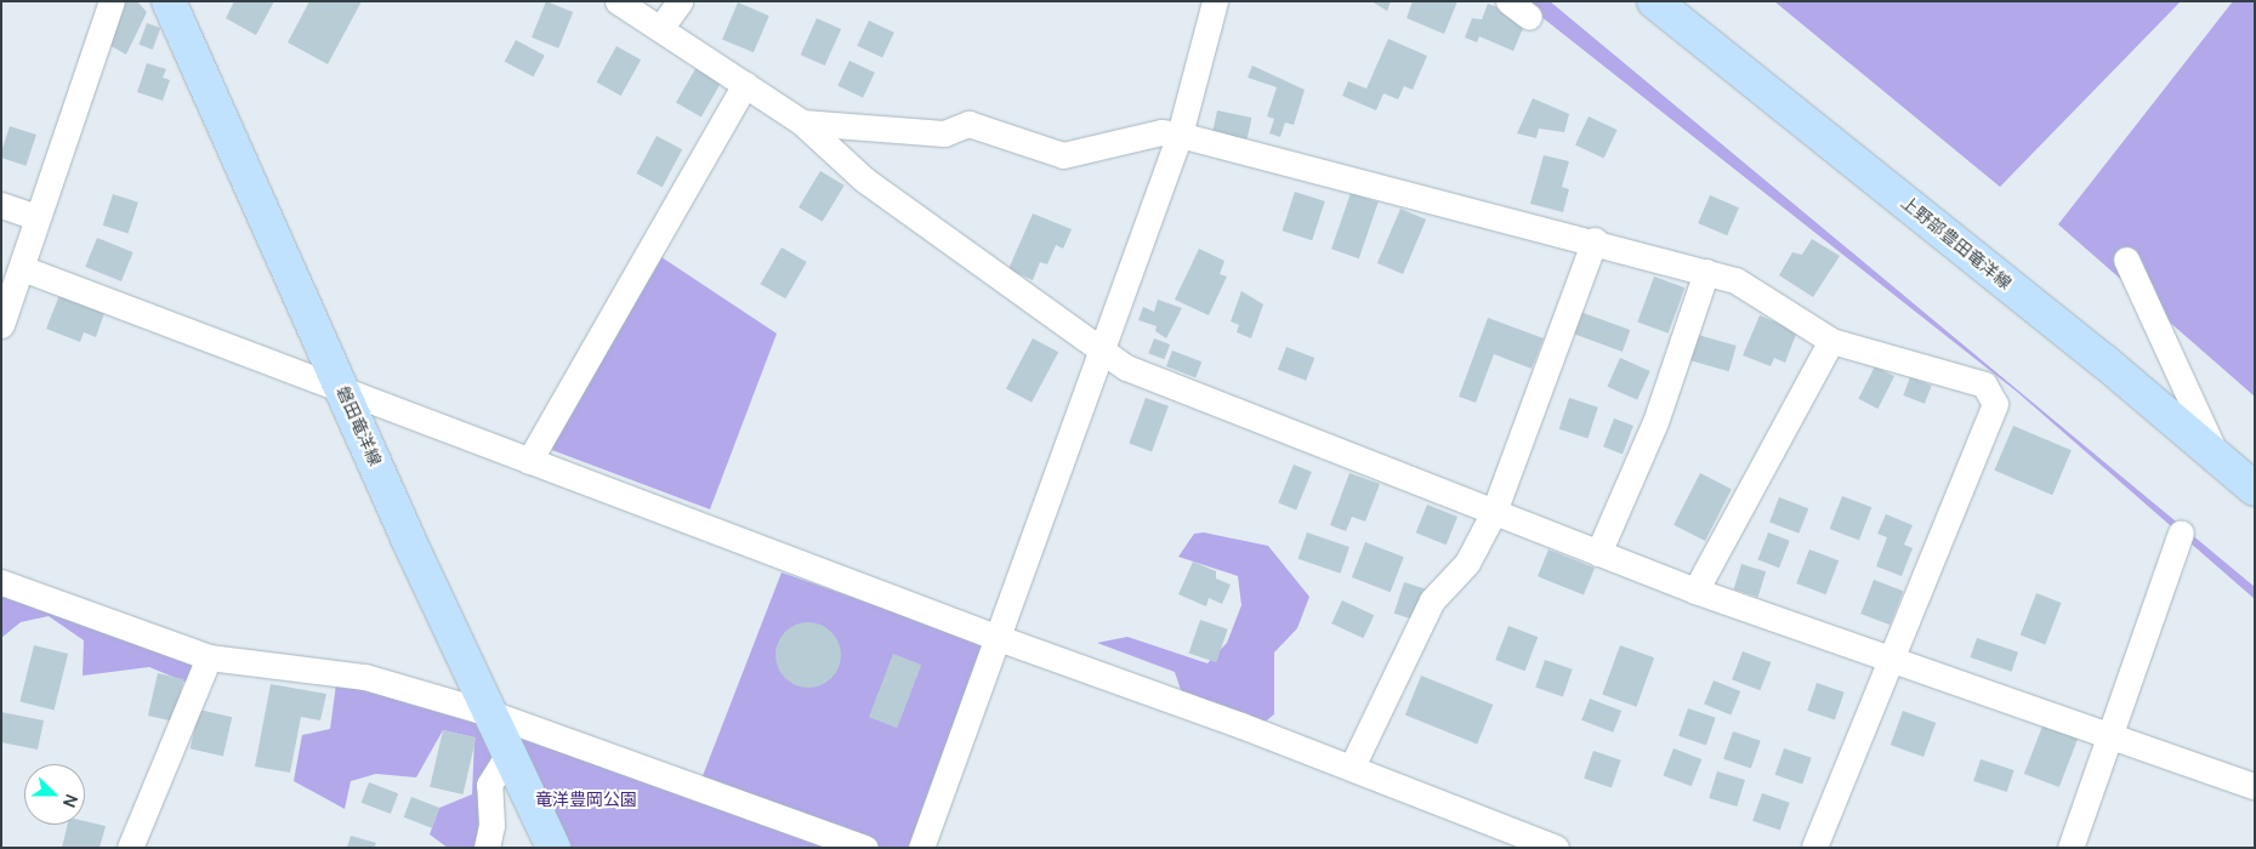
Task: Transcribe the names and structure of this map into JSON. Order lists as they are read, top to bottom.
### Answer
{
  "streets": {
    "main road": ["上野部豊田竜洋線", "磐田竜洋線"]
  },
  "parks": ["竜洋豊岡公園"],
  "north": "right"
}
